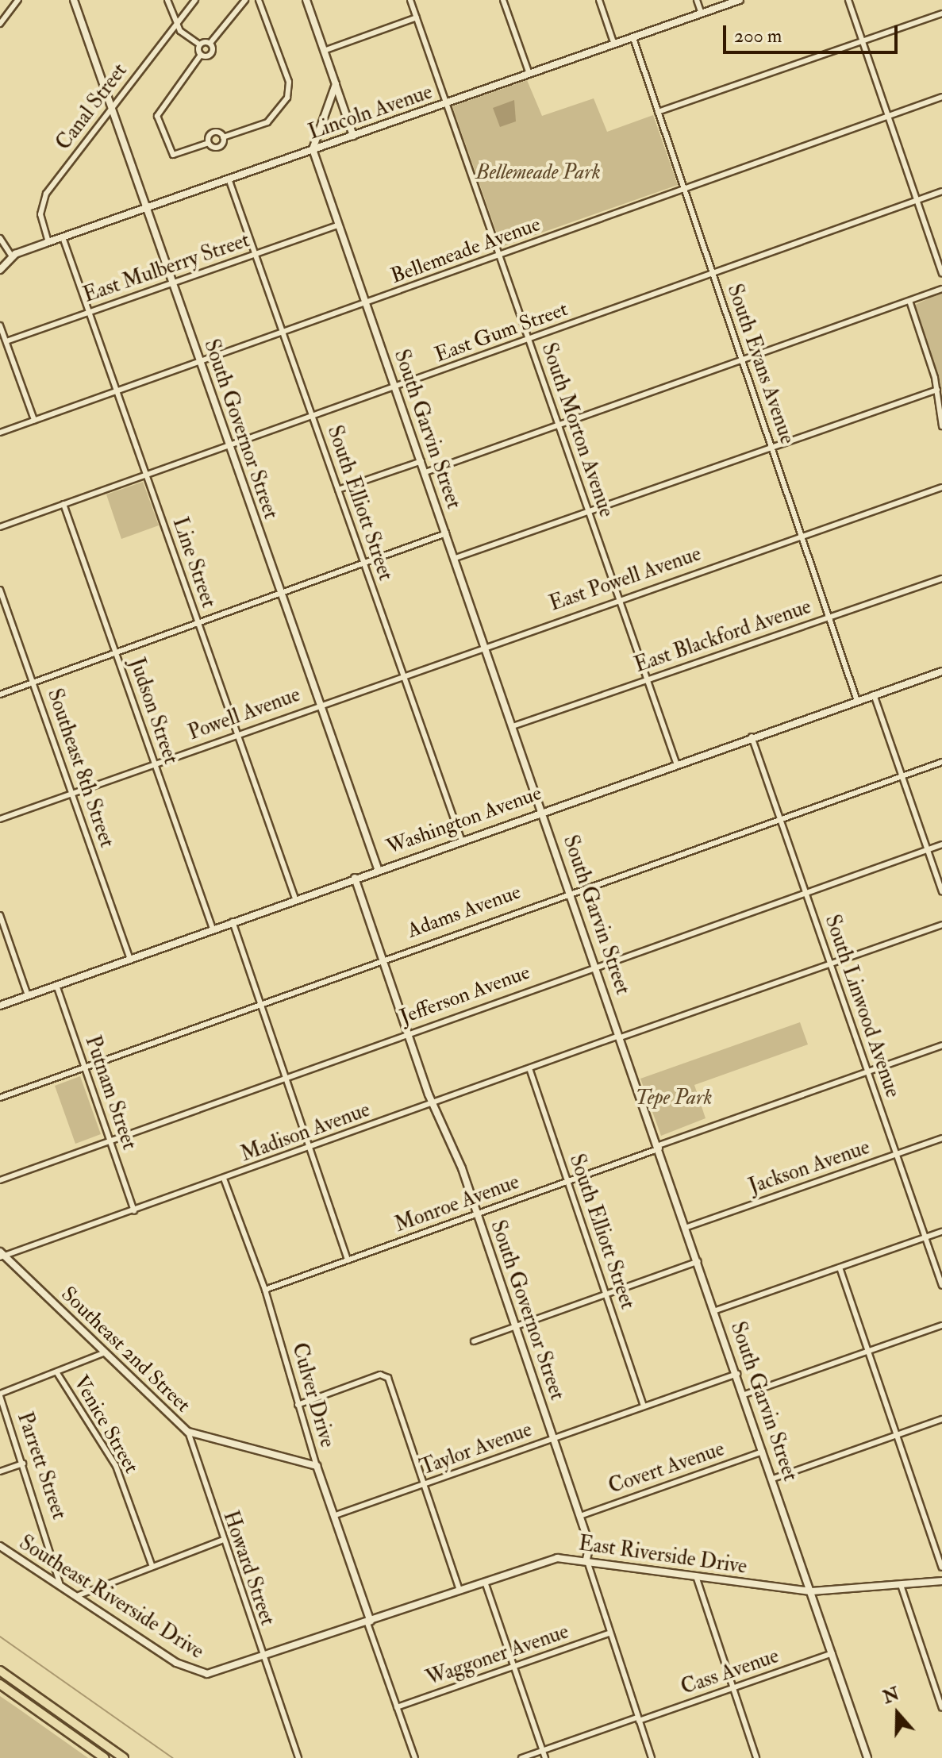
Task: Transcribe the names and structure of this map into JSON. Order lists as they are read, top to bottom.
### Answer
{
  "streets": {
    "street": [
      "Canal Street",
      "Lincoln Avenue",
      "Bellemeade Avenue",
      "East Mulberry Street",
      "East Gum Street",
      "South Evans Avenue",
      "South Governor Street",
      "South Garvin Street",
      "South Morton Avenue",
      "South Elliott Street",
      "Line Street",
      "East Powell Avenue",
      "East Blackford Avenue",
      "Judson Street",
      "Powell Avenue",
      "Southeast 8th Street",
      "Washington Avenue",
      "Adams Avenue",
      "Jefferson Avenue",
      "South Linwood Avenue",
      "Putnam Street",
      "Madison Avenue",
      "Jackson Avenue",
      "Monroe Avenue",
      "Southeast 2nd Street",
      "Culver Drive",
      "Venice Street",
      "Taylor Avenue",
      "Parrett Street",
      "Covert Avenue",
      "East Riverside Drive",
      "Howard Street",
      "Southeast Riverside Drive",
      "Waggoner Avenue",
      "Cass Avenue"
    ]
  },
  "crossings": [
    ["Canal Street", "Lincoln Avenue"],
    ["Canal Street", "South Governor Street"],
    ["Lincoln Avenue", "South Evans Avenue"],
    ["Lincoln Avenue", "South Governor Street"],
    ["Lincoln Avenue", "South Garvin Street"],
    ["Lincoln Avenue", "South Morton Avenue"],
    ["Lincoln Avenue", "South Elliott Street"],
    ["Lincoln Avenue", "Line Street"],
    ["Bellemeade Avenue", "South Evans Avenue"],
    ["Bellemeade Avenue", "South Governor Street"],
    ["Bellemeade Avenue", "South Garvin Street"],
    ["Bellemeade Avenue", "South Morton Avenue"],
    ["Bellemeade Avenue", "South Elliott Street"],
    ["Bellemeade Avenue", "Line Street"],
    ["East Mulberry Street", "South Governor Street"],
    ["East Mulberry Street", "South Garvin Street"],
    ["East Mulberry Street", "South Elliott Street"],
    ["East Mulberry Street", "Line Street"],
    ["East Gum Street", "South Evans Avenue"],
    ["East Gum Street", "South Governor Street"],
    ["East Gum Street", "South Garvin Street"],
    ["East Gum Street", "South Morton Avenue"],
    ["East Gum Street", "South Elliott Street"],
    ["East Gum Street", "Line Street"],
    ["East Gum Street", "Judson Street"],
    ["South Evans Avenue", "East Powell Avenue"],
    ["South Evans Avenue", "East Blackford Avenue"],
    ["South Evans Avenue", "Washington Avenue"],
    ["South Governor Street", "East Powell Avenue"],
    ["South Governor Street", "Powell Avenue"],
    ["South Governor Street", "Washington Avenue"],
    ["South Governor Street", "Adams Avenue"],
    ["South Governor Street", "Jefferson Avenue"],
    ["South Governor Street", "Madison Avenue"],
    ["South Governor Street", "Monroe Avenue"],
    ["South Governor Street", "Taylor Avenue"],
    ["South Governor Street", "Covert Avenue"],
    ["South Governor Street", "East Riverside Drive"],
    ["South Governor Street", "Waggoner Avenue"],
    ["South Governor Street", "Cass Avenue"],
    ["South Garvin Street", "East Powell Avenue"],
    ["South Garvin Street", "East Blackford Avenue"],
    ["South Garvin Street", "Washington Avenue"],
    ["South Garvin Street", "Adams Avenue"],
    ["South Garvin Street", "Jefferson Avenue"],
    ["South Garvin Street", "Madison Avenue"],
    ["South Garvin Street", "Jackson Avenue"],
    ["South Garvin Street", "Monroe Avenue"],
    ["South Garvin Street", "Taylor Avenue"],
    ["South Garvin Street", "Covert Avenue"],
    ["South Garvin Street", "East Riverside Drive"],
    ["South Garvin Street", "Cass Avenue"],
    ["South Morton Avenue", "East Powell Avenue"],
    ["South Morton Avenue", "East Blackford Avenue"],
    ["South Morton Avenue", "Washington Avenue"],
    ["South Elliott Street", "East Powell Avenue"],
    ["South Elliott Street", "Washington Avenue"],
    ["South Elliott Street", "Madison Avenue"],
    ["South Elliott Street", "Monroe Avenue"],
    ["South Elliott Street", "Taylor Avenue"],
    ["Line Street", "Powell Avenue"],
    ["Line Street", "Washington Avenue"],
    ["East Powell Avenue", "Powell Avenue"],
    ["Judson Street", "Powell Avenue"],
    ["Judson Street", "Washington Avenue"],
    ["Powell Avenue", "Southeast 8th Street"],
    ["Southeast 8th Street", "Washington Avenue"],
    ["Washington Avenue", "South Linwood Avenue"],
    ["Washington Avenue", "Putnam Street"],
    ["Adams Avenue", "South Linwood Avenue"],
    ["Adams Avenue", "Putnam Street"],
    ["Jefferson Avenue", "South Linwood Avenue"],
    ["Jefferson Avenue", "Putnam Street"],
    ["South Linwood Avenue", "Madison Avenue"],
    ["South Linwood Avenue", "Jackson Avenue"],
    ["South Linwood Avenue", "Monroe Avenue"],
    ["Putnam Street", "Madison Avenue"],
    ["Madison Avenue", "Southeast 2nd Street"],
    ["Madison Avenue", "Culver Drive"],
    ["Monroe Avenue", "Culver Drive"],
    ["Southeast 2nd Street", "Culver Drive"],
    ["Southeast 2nd Street", "Howard Street"],
    ["Culver Drive", "Taylor Avenue"],
    ["Culver Drive", "East Riverside Drive"],
    ["Culver Drive", "Waggoner Avenue"],
    ["Parrett Street", "Southeast Riverside Drive"],
    ["East Riverside Drive", "Howard Street"],
    ["East Riverside Drive", "Southeast Riverside Drive"]
  ],
  "parks": ["Bellemeade Park", "Tepe Park"],
  "scale_bar": "200 m",
  "north": "top"
}
